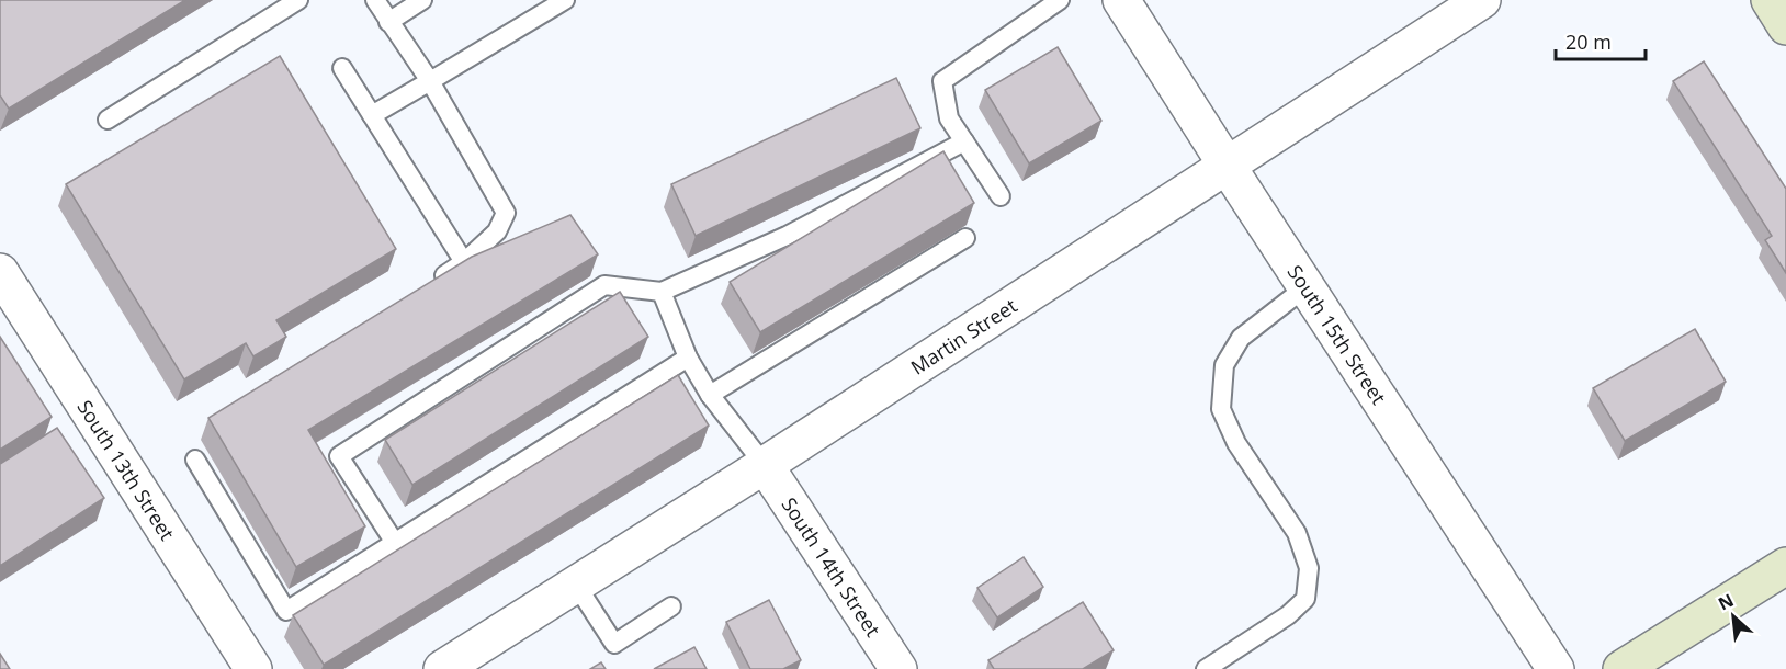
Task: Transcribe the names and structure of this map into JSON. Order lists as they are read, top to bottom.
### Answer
{
  "streets": {
    "street": [
      "South 15th Street",
      "Martin Street",
      "South 13th Street",
      "South 14th Street"
    ]
  },
  "crossings": [
    ["South 15th Street", "Martin Street"],
    ["Martin Street", "South 14th Street"]
  ],
  "scale_bar": "20 m",
  "north": "top left"
}
